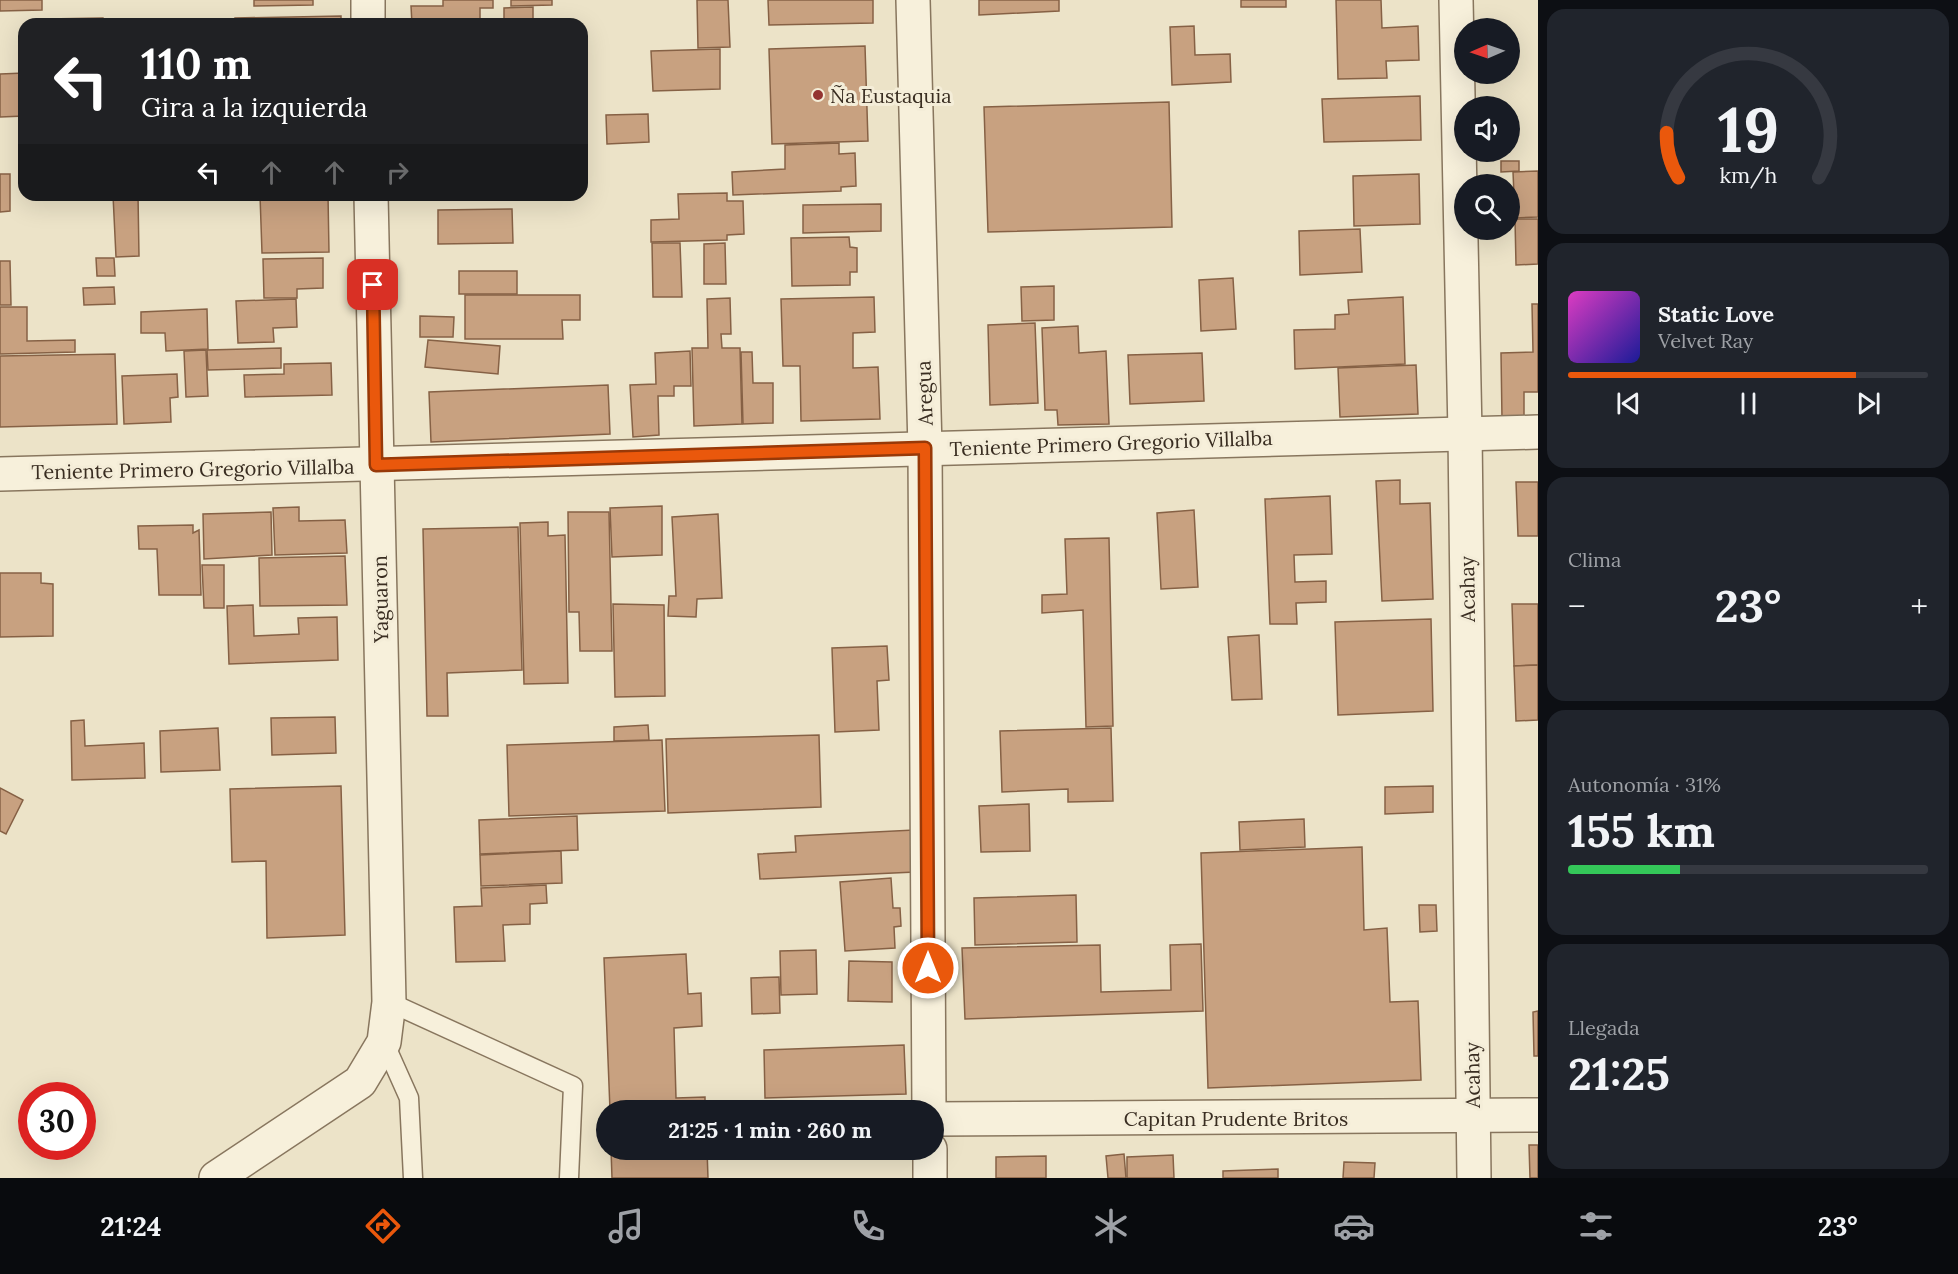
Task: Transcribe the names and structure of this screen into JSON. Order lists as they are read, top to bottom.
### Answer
{
  "streets": {
    "street": [
      "Aregua",
      "Teniente Primero Gregorio Villalba",
      "Acahay",
      "Yaguaron",
      "Capitan Prudente Britos"
    ]
  },
  "crossings": [
    ["Aregua", "Teniente Primero Gregorio Villalba"],
    ["Teniente Primero Gregorio Villalba", "Acahay"],
    ["Teniente Primero Gregorio Villalba", "Yaguaron"],
    ["Acahay", "Capitan Prudente Britos"]
  ],
  "places": ["Ña Eustaquia"],
  "north": "left",
  "page": {
    "turn": ["110 m", "Gira a la izquierda"],
    "song": ["Static Love", "Velvet Ray"],
    "tile": [
      "Clima",
      ["Autonomía · 31%", "155 km"],
      ["Llegada", "21:25"]
    ],
    "heat": ["−", "23°", "+"],
    "limit": "30",
    "trip": "21:25 · 1 min · 260 m",
    "tabs": ["21:24", "23°"],
    "gauge": ["19", "km/h"]
  }
}
